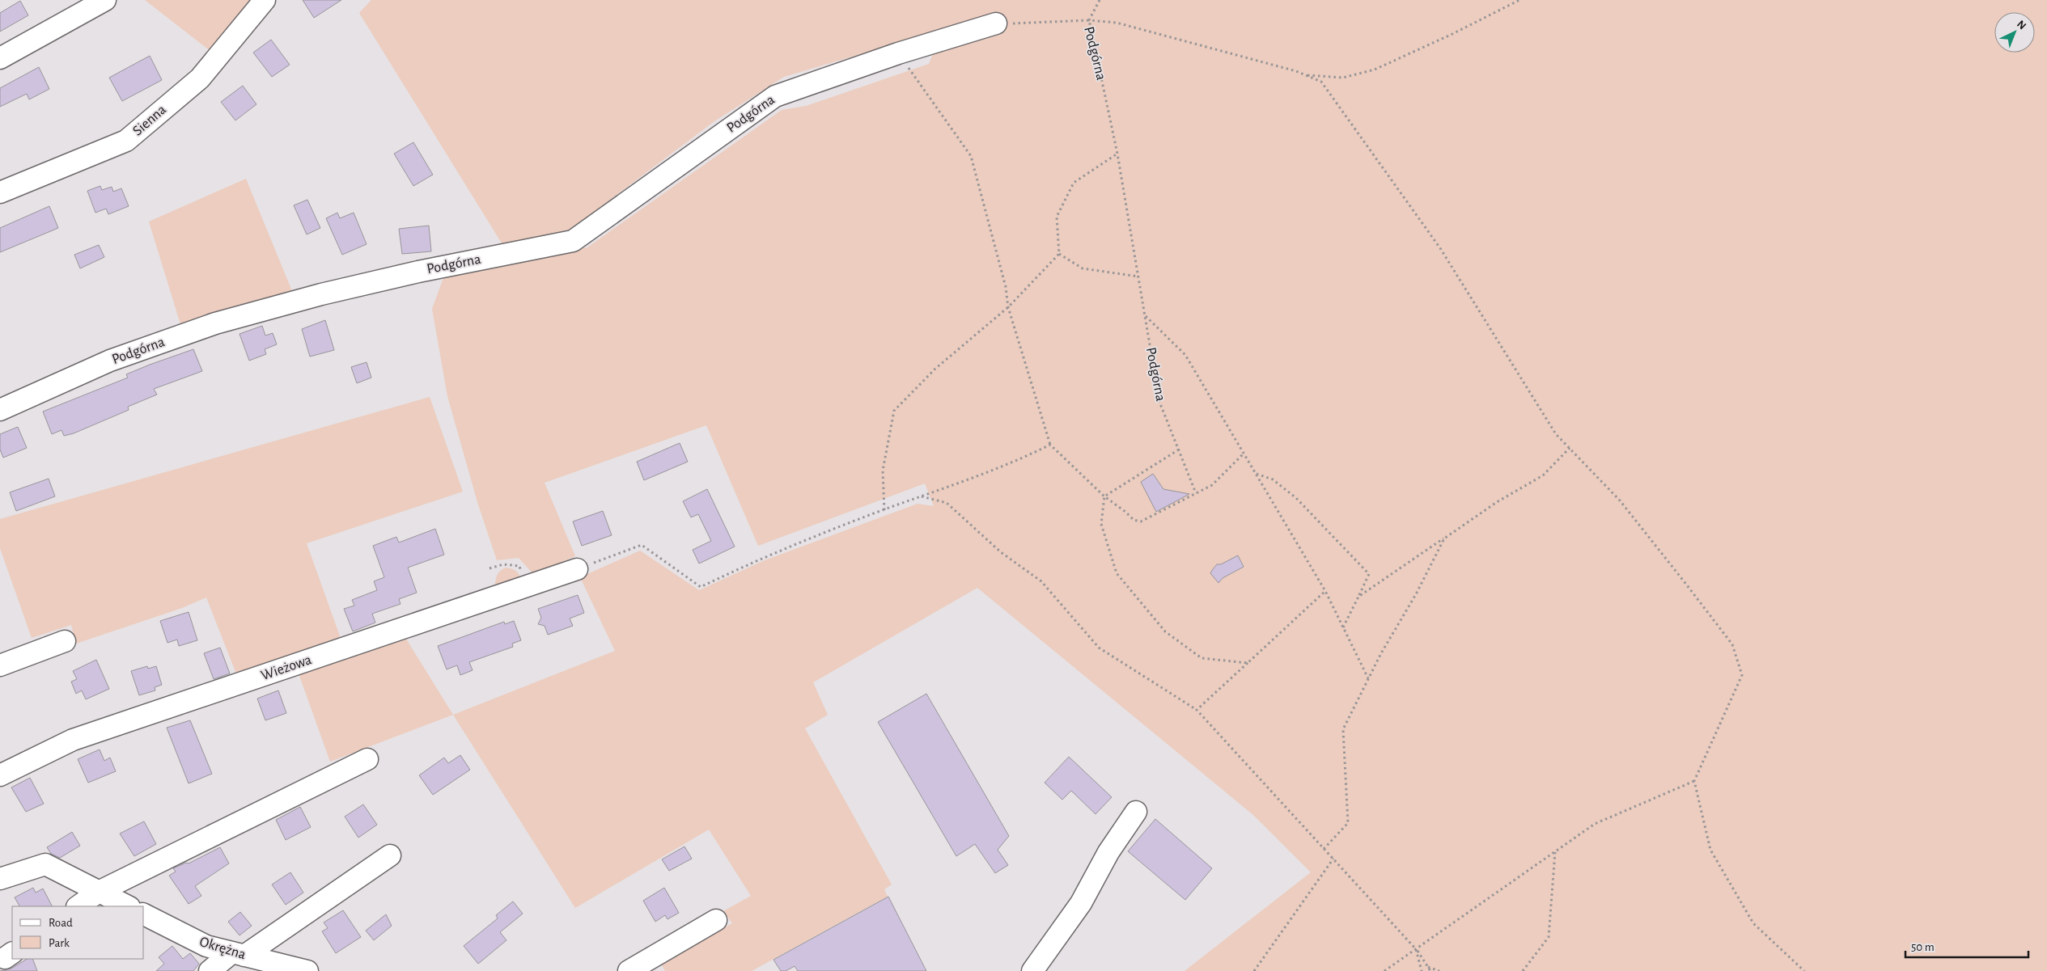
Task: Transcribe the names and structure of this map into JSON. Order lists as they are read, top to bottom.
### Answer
{
  "streets": {
    "street": [
      "Podgórna",
      "Sienna",
      "Wieżowa",
      "Okrężna"
    ]
  },
  "legend": ["Road", "Park"],
  "scale_bar": "50 m",
  "north": "top right"
}
